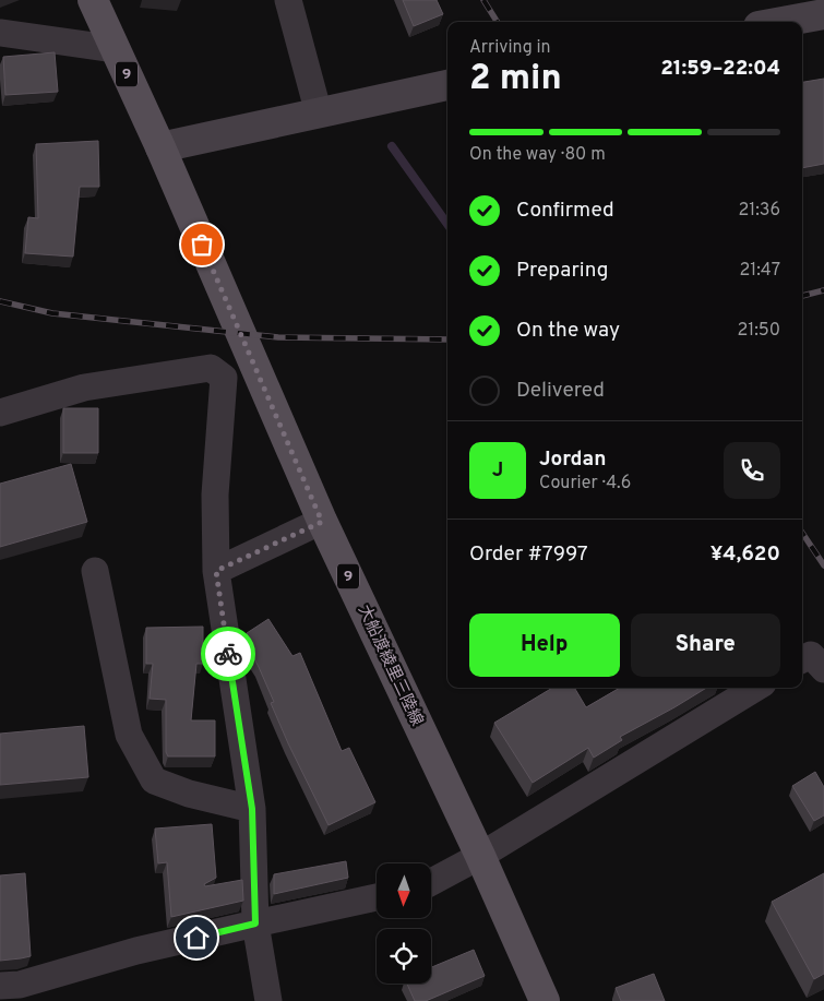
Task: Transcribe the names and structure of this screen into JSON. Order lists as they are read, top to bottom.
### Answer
{
  "streets": {
    "main road": ["9", "大船渡綾里三陸線"]
  },
  "north": "bottom",
  "page": {
    "heading": ["2 min", "Arriving in", "21:59–22:04"],
    "panel": [
      "Jordan",
      "Courier · 4.6",
      "Order #7997",
      "¥4,620"
    ],
    "bar": "On the way · 80 m",
    "list": [
      ["Confirmed", "21:36"],
      ["Preparing", "21:47"],
      ["On the way", "21:50"],
      "Delivered"
    ],
    "round": "J",
    "buttons": ["Help", "Share"]
  }
}
